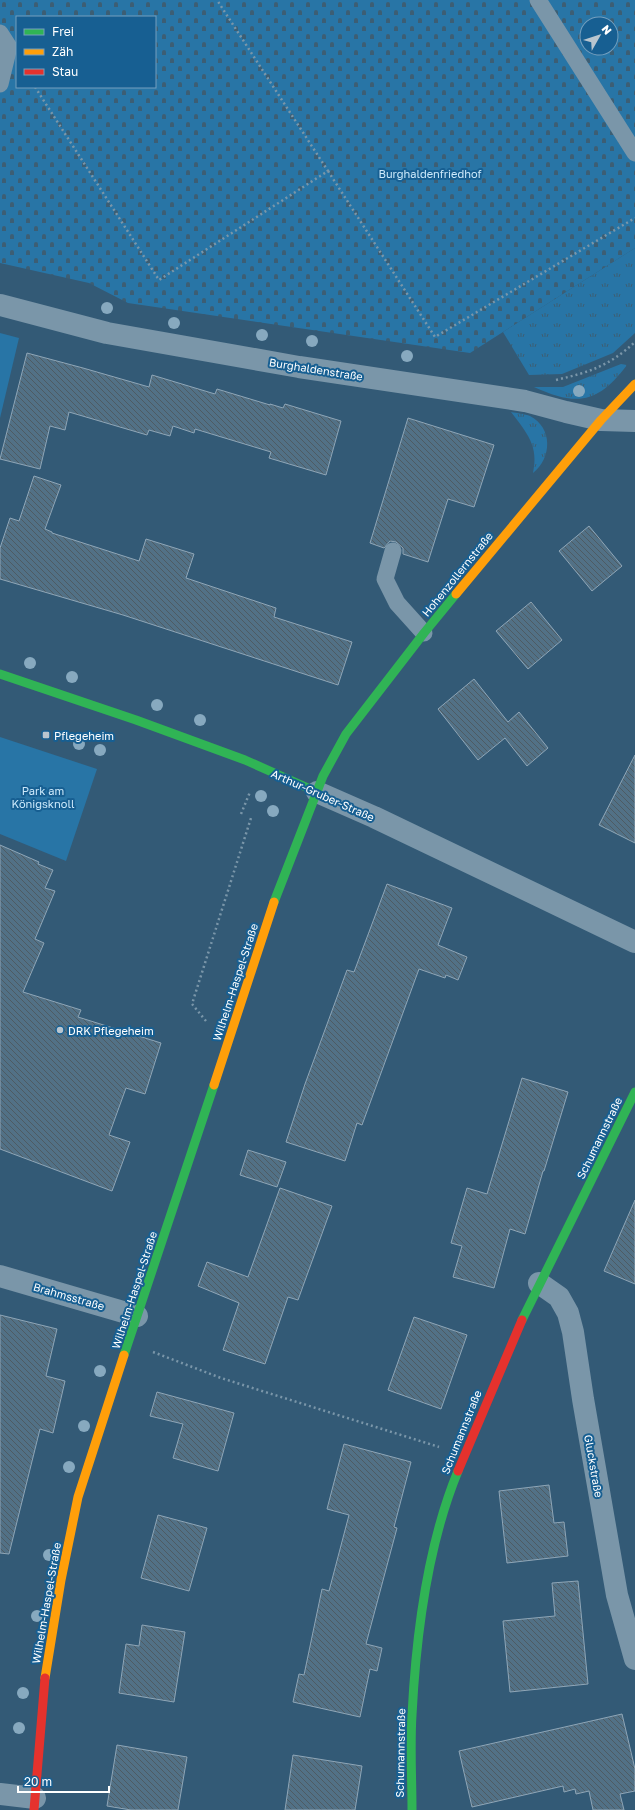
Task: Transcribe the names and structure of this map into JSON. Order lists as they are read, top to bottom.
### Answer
{
  "streets": {
    "street": [
      "Burghaldenstraße",
      "Hohenzollernstraße",
      "Arthur-Gruber-Straße",
      "Wilhelm-Haspel-Straße",
      "Schumannstraße",
      "Brahmsstraße",
      "Gluckstraße"
    ]
  },
  "crossings": [
    ["Burghaldenstraße", "Hohenzollernstraße"],
    ["Hohenzollernstraße", "Arthur-Gruber-Straße"],
    ["Hohenzollernstraße", "Wilhelm-Haspel-Straße"],
    ["Arthur-Gruber-Straße", "Wilhelm-Haspel-Straße"],
    ["Wilhelm-Haspel-Straße", "Brahmsstraße"],
    ["Schumannstraße", "Gluckstraße"]
  ],
  "parks": ["Burghaldenfriedhof", "Park am Königsknoll"],
  "places": {
    "transit": ["Pflegeheim"],
    "other": ["DRK Pflegeheim"]
  },
  "legend": ["Frei", "Zäh", "Stau"],
  "scale_bar": "20 m",
  "north": "top right"
}
